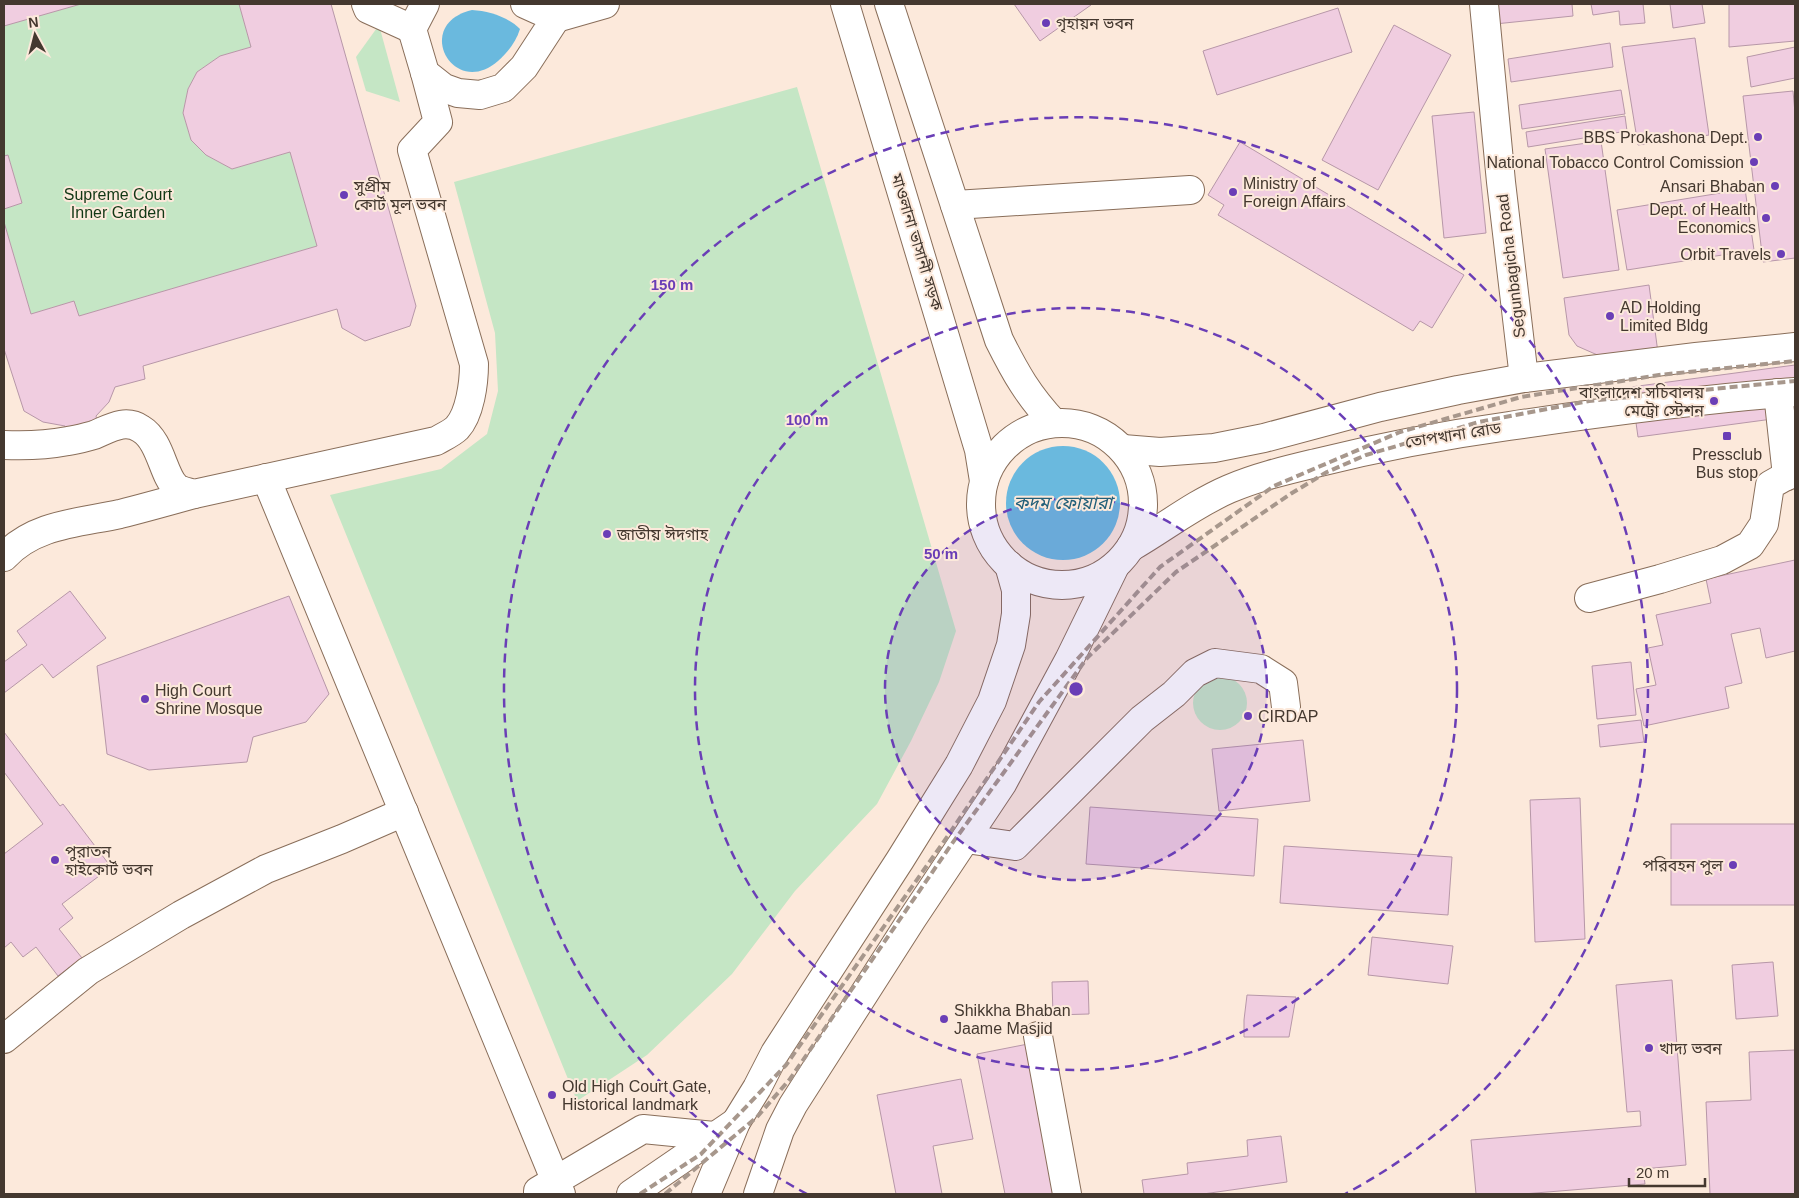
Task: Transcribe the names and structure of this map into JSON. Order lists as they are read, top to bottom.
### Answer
{
  "streets": {
    "main road": ["মাওলানা ভাসানী সড়ক", "Segunbagicha Road", "তোপখানা রোড"]
  },
  "crossings": [
    ["মাওলানা ভাসানী সড়ক", "তোপখানা রোড"]
  ],
  "water": ["কদম ফোয়ারা"],
  "parks": ["Supreme Court Inner Garden"],
  "places": {
    "other": [
      "গৃহায়ন ভবন",
      "BBS Prokashona Dept.",
      "National Tobacco Control Comission",
      "Ansari Bhaban",
      "Ministry of Foreign Affairs",
      "সুপ্রীম কোর্ট মূল ভবন",
      "Dept. of Health Economics",
      "Orbit Travels",
      "AD Holding Limited Bldg",
      "বাংলাদেশ সচিবালয় মেট্রো স্টেশন",
      "জাতীয় ঈদগাহ",
      "High Court Shrine Mosque",
      "CIRDAP",
      "পুরাতন হাইকোর্ট ভবন",
      "পরিবহন পুল",
      "Shikkha Bhaban Jaame Masjid",
      "খাদ্য ভবন",
      "Old High Court Gate, Historical landmark"
    ],
    "transit": ["Pressclub Bus stop"]
  },
  "scale_bar": "20 m",
  "north": "top",
  "rings": ["150 m", "100 m", "50 m"]
}
